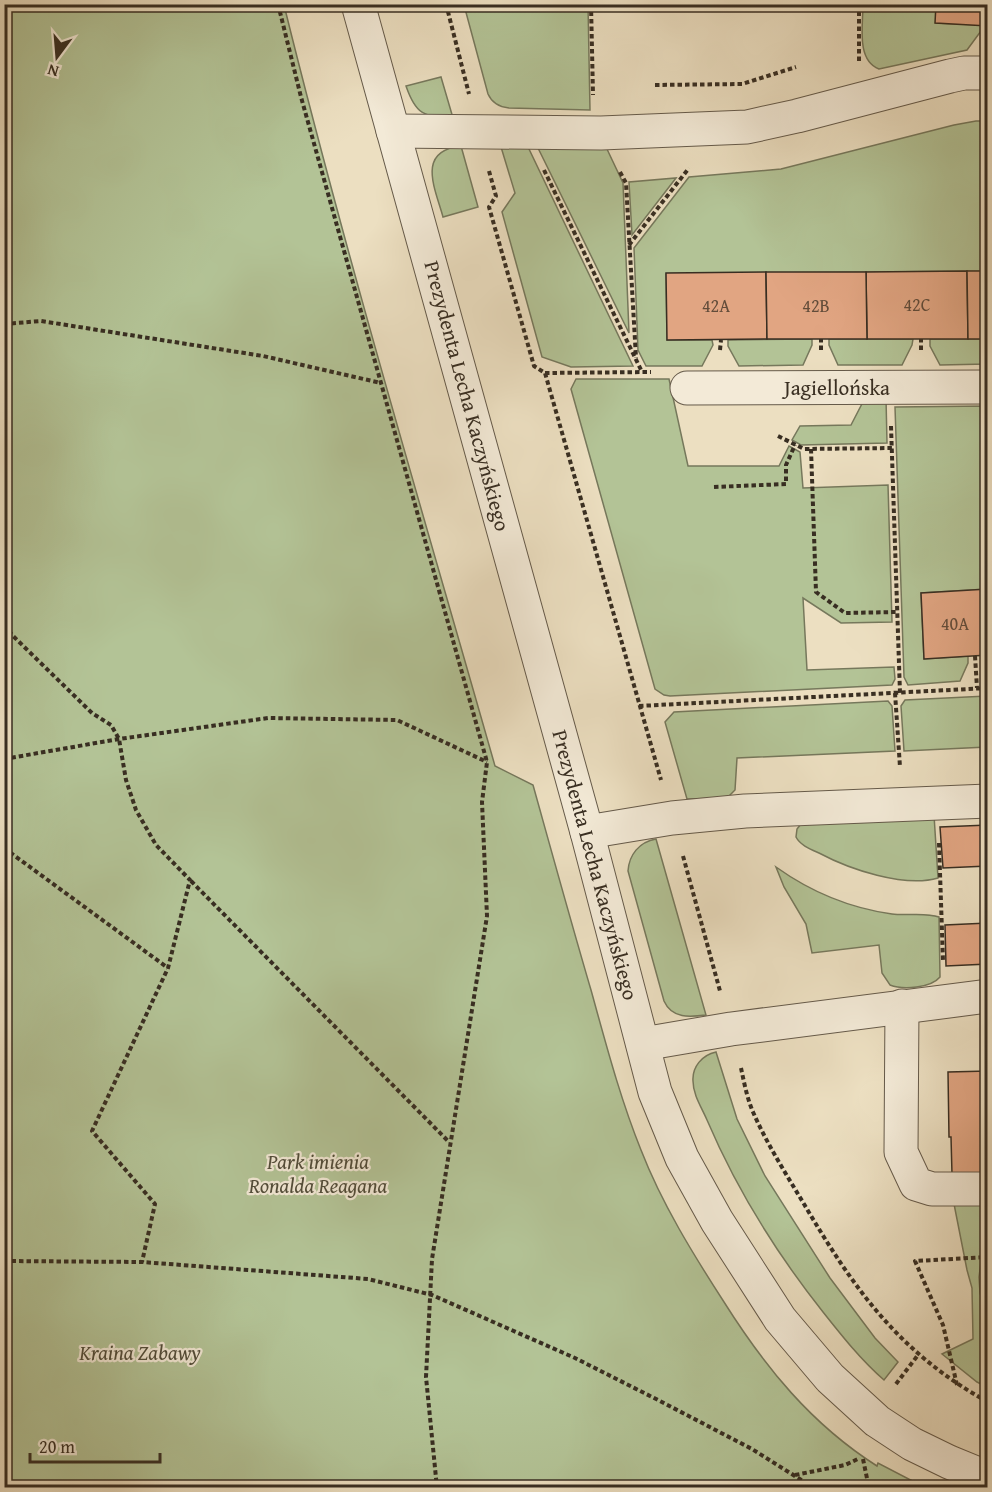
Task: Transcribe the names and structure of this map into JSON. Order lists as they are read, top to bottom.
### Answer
{
  "streets": {
    "street": ["Jagiellońska", "Prezydenta Lecha Kaczyńskiego"]
  },
  "parks": ["Park imienia Ronalda Reagana", "Kraina Zabawy"],
  "house_numbers": [
    "42C",
    "42A",
    "42B",
    "40A"
  ],
  "scale_bar": "20 m",
  "north": "bottom"
}
